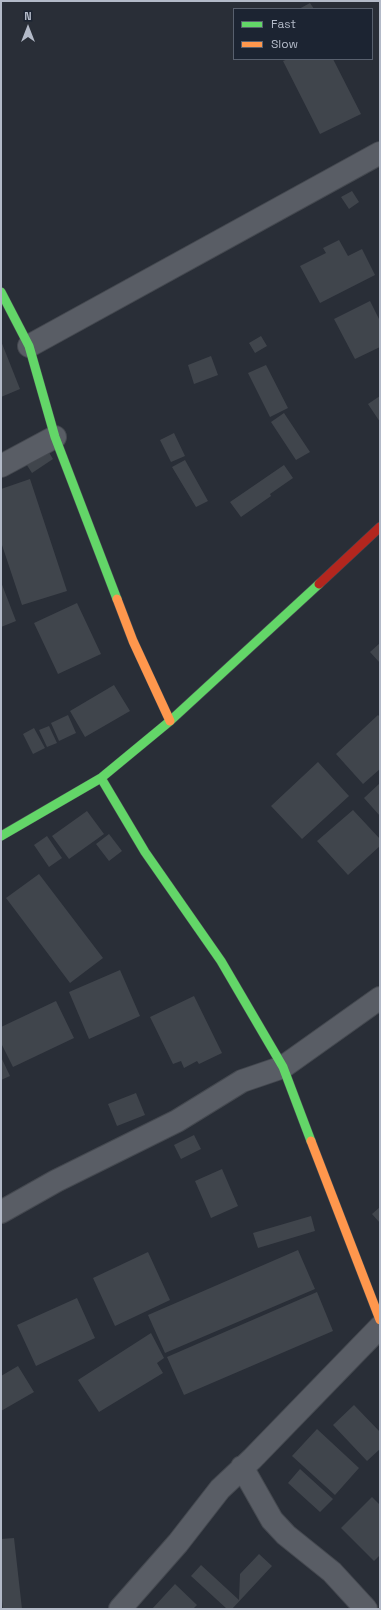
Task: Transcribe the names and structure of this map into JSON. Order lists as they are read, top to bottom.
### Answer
{
  "legend": ["Fast", "Slow"],
  "north": "top"
}
